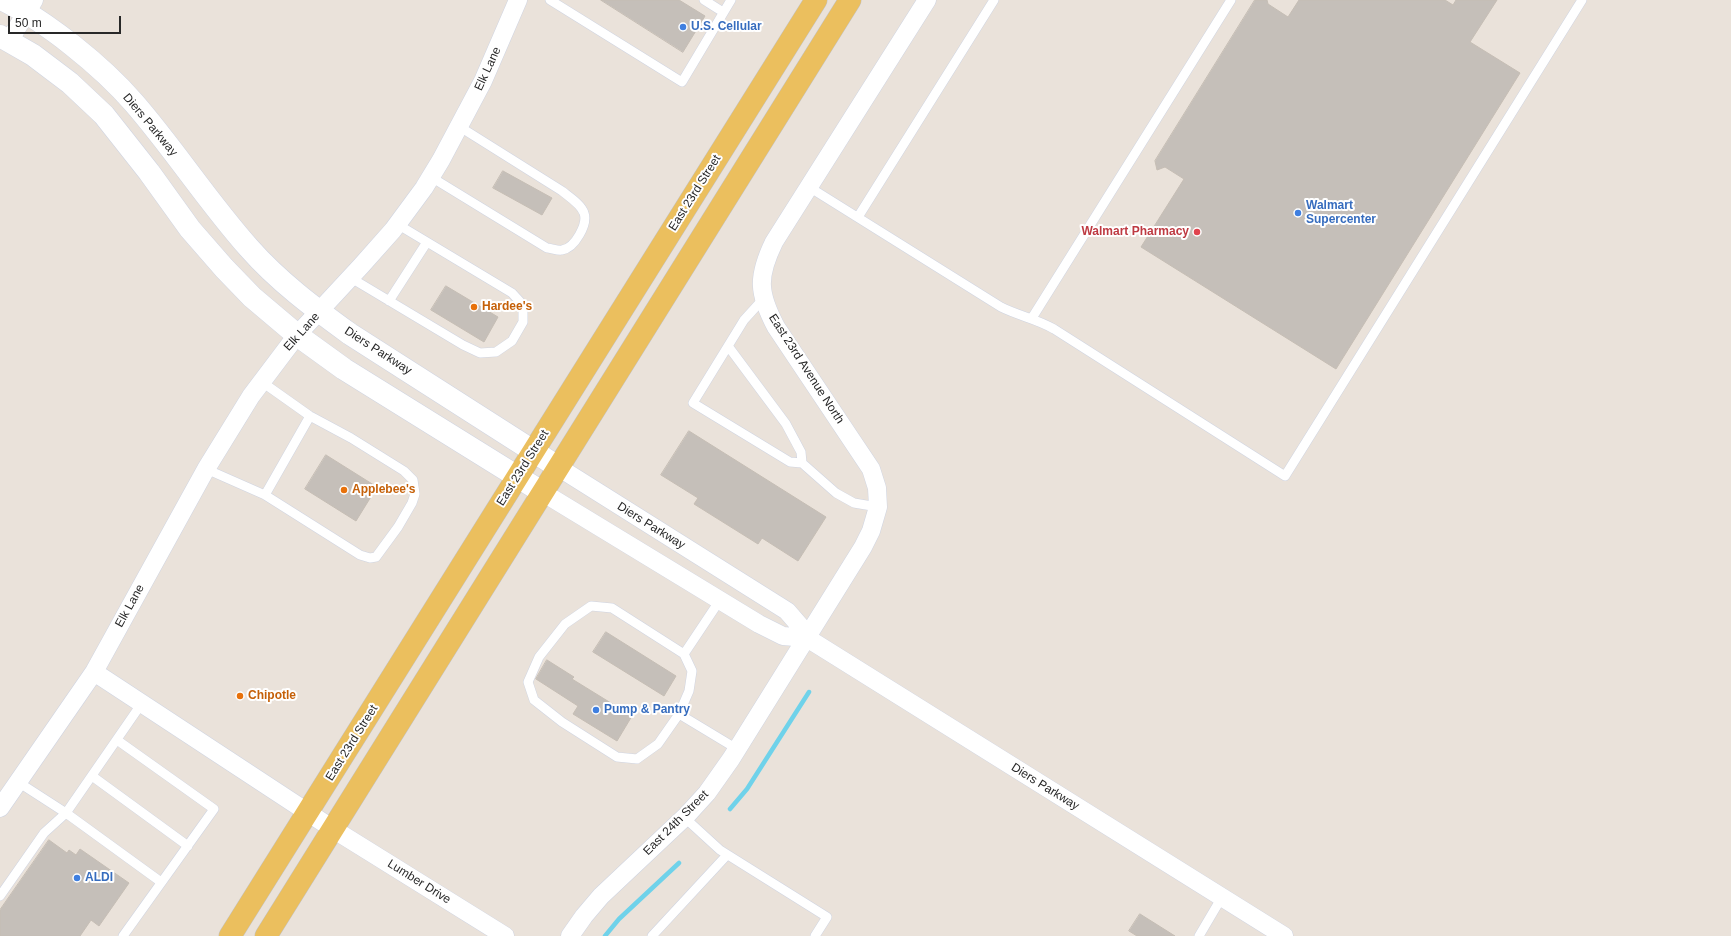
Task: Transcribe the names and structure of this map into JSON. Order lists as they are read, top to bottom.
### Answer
{
  "streets": {
    "main road": ["Diers Parkway", "East 23rd Street"],
    "street": [
      "Elk Lane",
      "East 23rd Avenue North",
      "East 24th Street",
      "Lumber Drive"
    ]
  },
  "crossings": [
    ["Elk Lane", "Diers Parkway"],
    ["Elk Lane", "Lumber Drive"],
    ["Diers Parkway", "East 23rd Street"],
    ["Diers Parkway", "East 23rd Avenue North"],
    ["Diers Parkway", "East 24th Street"],
    ["East 23rd Street", "Lumber Drive"],
    ["East 23rd Avenue North", "East 24th Street"]
  ],
  "places": [
    "U.S. Cellular",
    "Walmart Supercenter",
    "Walmart Pharmacy",
    "Hardee's",
    "Applebee's",
    "Chipotle",
    "Pump & Pantry",
    "ALDI"
  ],
  "scale_bar": "50 m"
}
